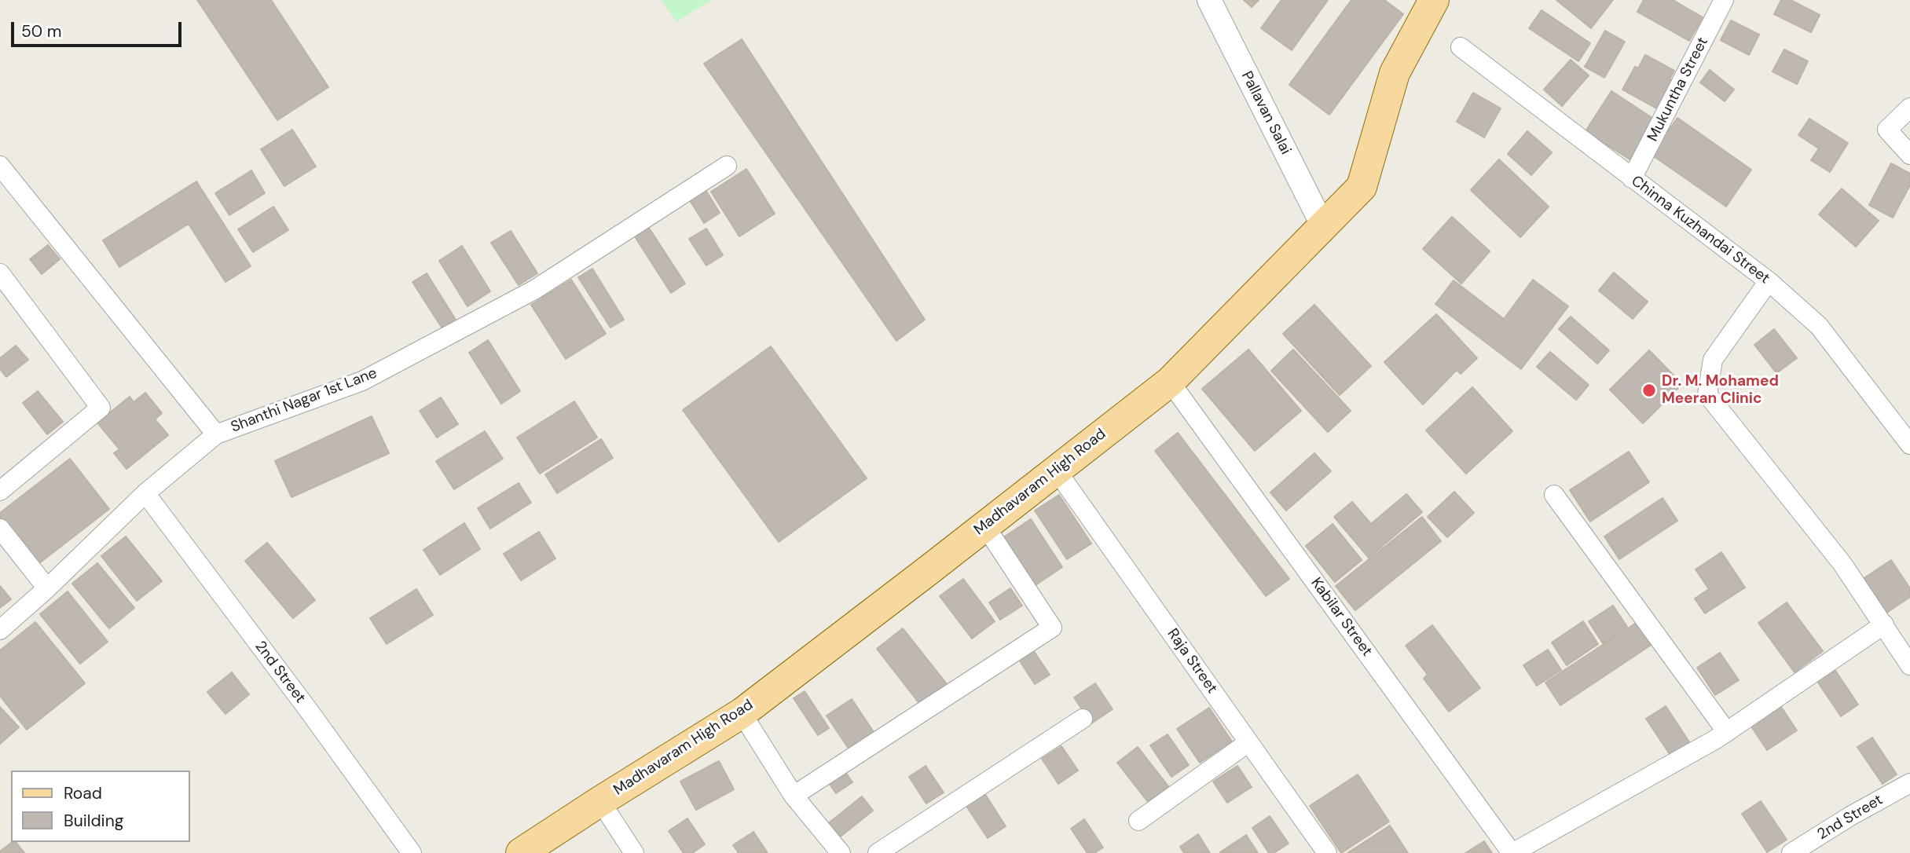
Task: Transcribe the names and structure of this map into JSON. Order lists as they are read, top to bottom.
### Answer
{
  "streets": {
    "main road": ["Madhavaram High Road"],
    "street": [
      "Mukuntha Street",
      "Pallavan Salai",
      "Chinna Kuzhandai Street",
      "Shanthi Nagar 1st Lane",
      "Kabilar Street",
      "Raja Street",
      "2nd Street"
    ]
  },
  "crossings": [
    ["Mukuntha Street", "Chinna Kuzhandai Street"],
    ["Pallavan Salai", "Madhavaram High Road"],
    ["Shanthi Nagar 1st Lane", "2nd Street"],
    ["Madhavaram High Road", "Kabilar Street"],
    ["Madhavaram High Road", "Raja Street"]
  ],
  "places": ["Dr. M. Mohamed Meeran Clinic"],
  "legend": ["Road", "Building"],
  "scale_bar": "50 m"
}
